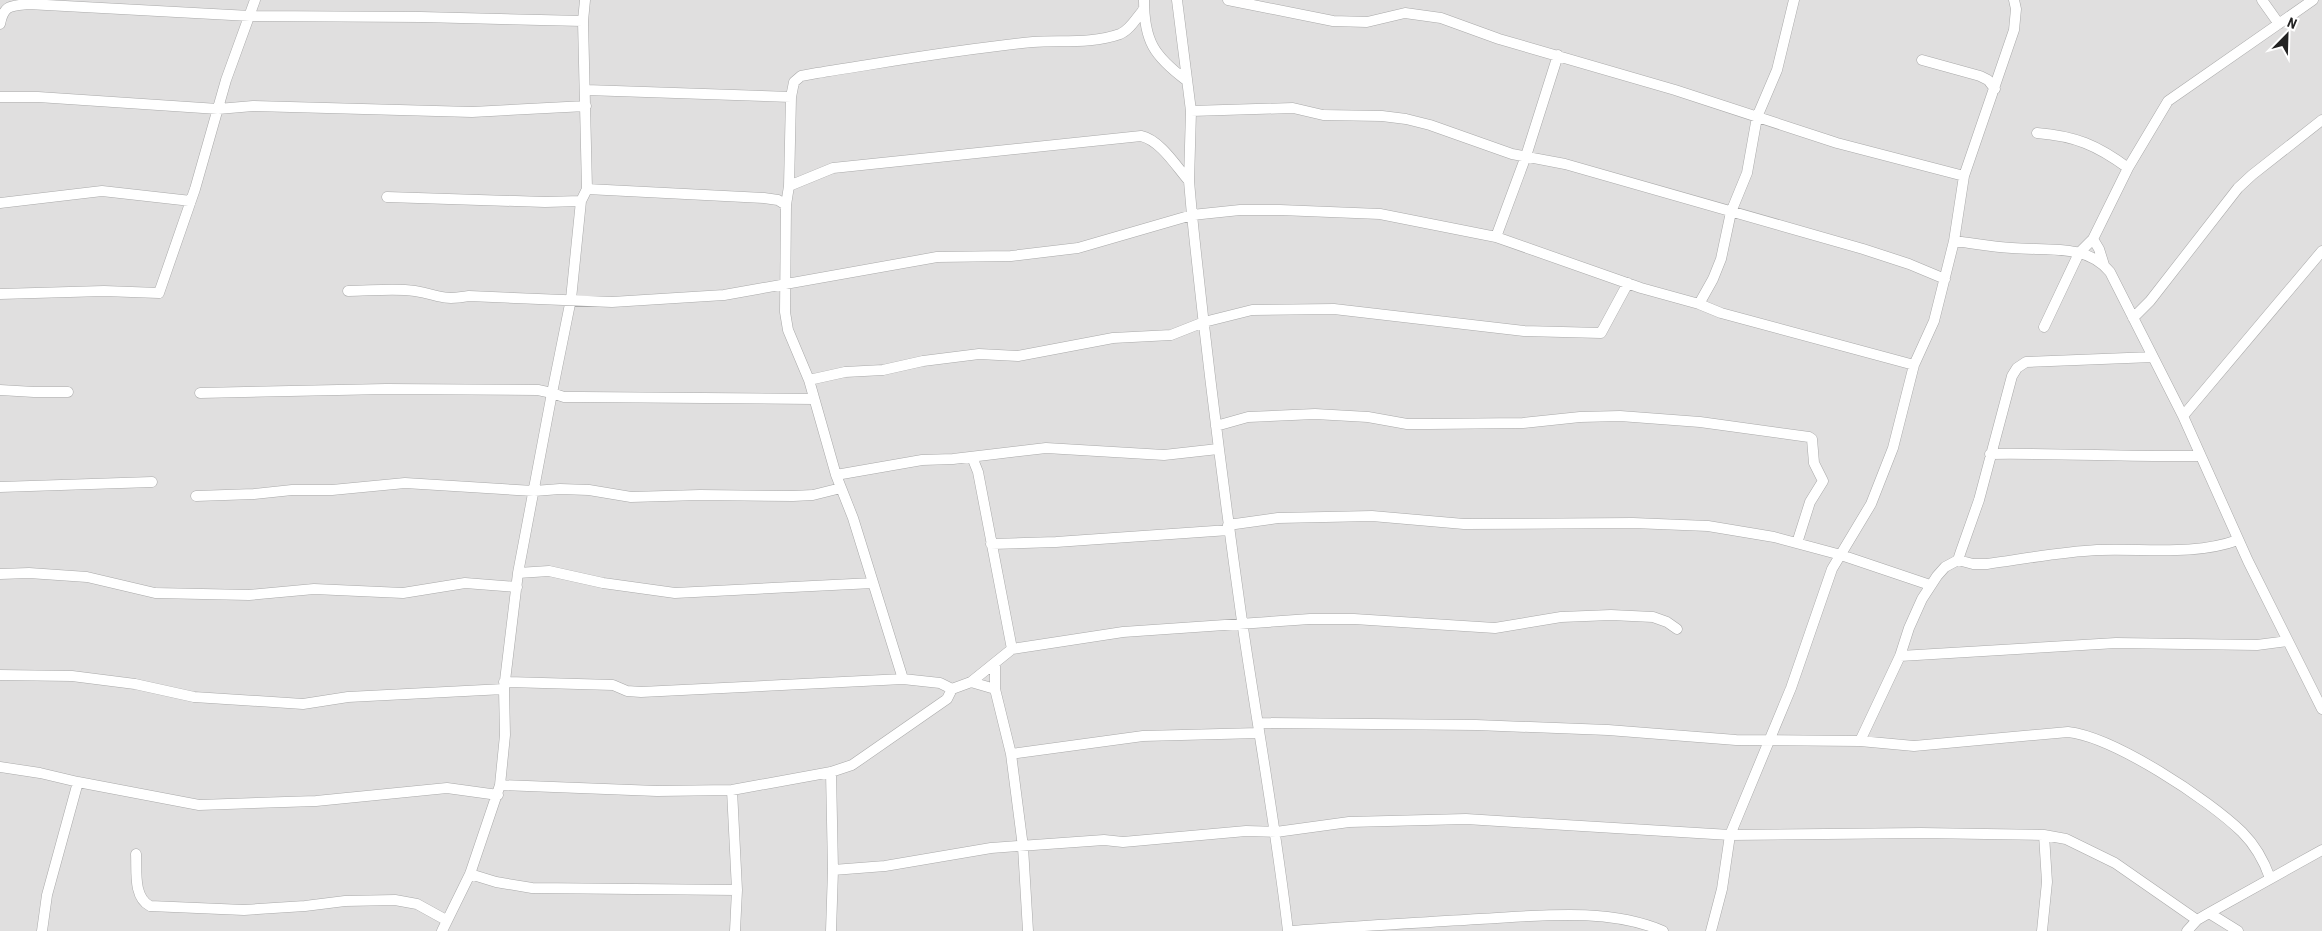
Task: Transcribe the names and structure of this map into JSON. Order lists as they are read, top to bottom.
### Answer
{
  "north": "top right"
}
